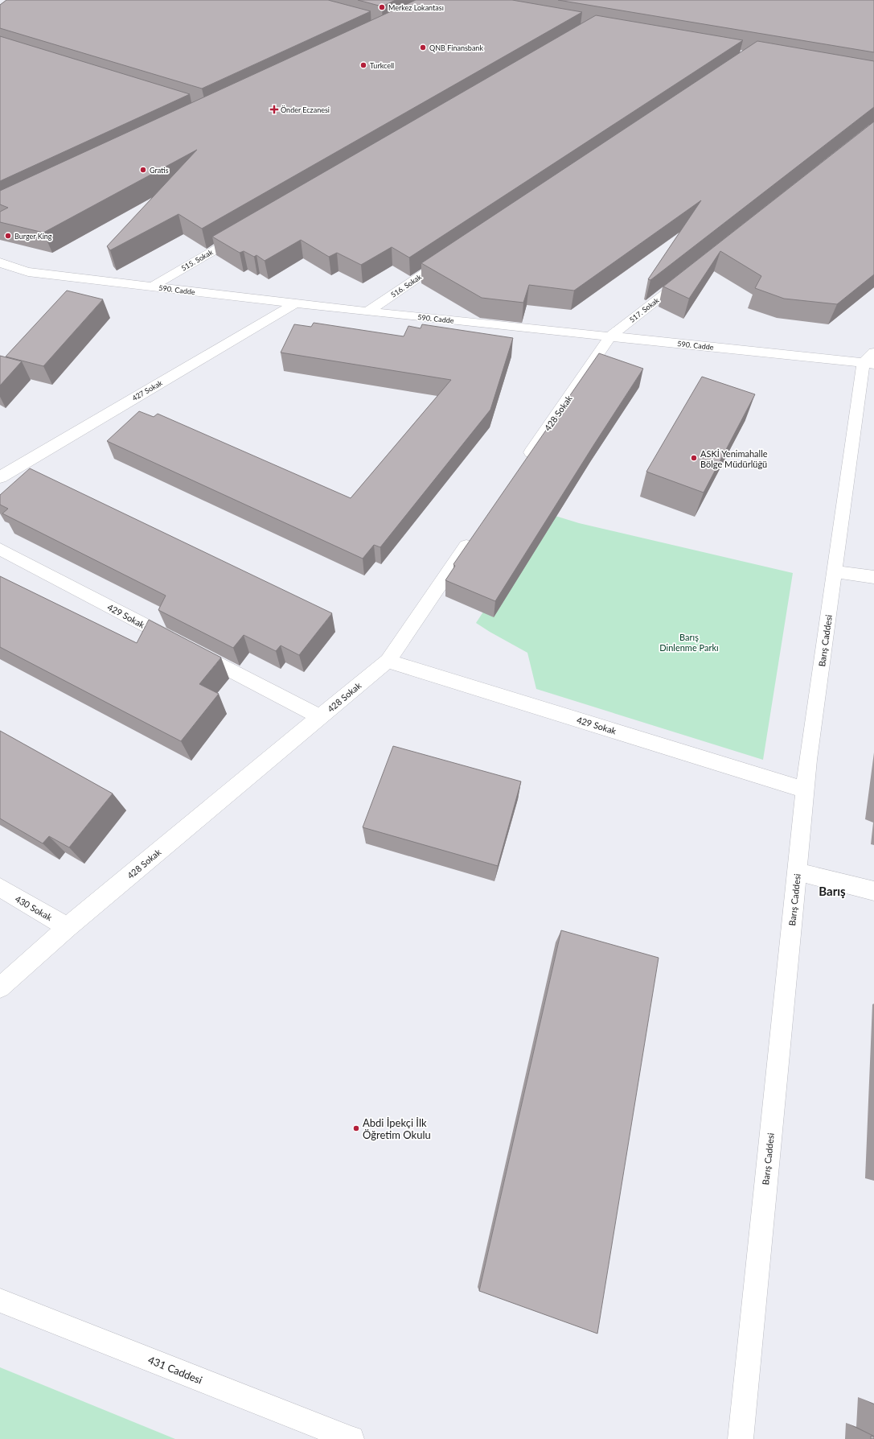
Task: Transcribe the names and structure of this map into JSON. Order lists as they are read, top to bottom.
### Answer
{
  "streets": {
    "street": [
      "515. Sokak",
      "516. Sokak",
      "590. Cadde",
      "517. Sokak",
      "427 Sokak",
      "428 Sokak",
      "429 Sokak",
      "Barış Caddesi",
      "430 Sokak",
      "431 Caddesi"
    ]
  },
  "crossings": [
    ["515. Sokak", "590. Cadde"],
    ["516. Sokak", "590. Cadde"],
    ["590. Cadde", "517. Sokak"],
    ["590. Cadde", "427 Sokak"],
    ["590. Cadde", "428 Sokak"],
    ["590. Cadde", "Barış Caddesi"],
    ["517. Sokak", "428 Sokak"],
    ["428 Sokak", "429 Sokak"],
    ["428 Sokak", "430 Sokak"],
    ["429 Sokak", "Barış Caddesi"]
  ],
  "districts": ["Barış"],
  "parks": ["Barış Dinlenme Parkı"],
  "places": {
    "other": [
      "Merkez Lokantası",
      "QNB Finansbank",
      "Turkcell",
      "Gratis",
      "Burger King",
      "ASKİ Yenimahalle Bölge Müdürlüğü",
      "Abdi İpekçi İlk Öğretim Okulu"
    ],
    "health": ["Önder Eczanesi"]
  }
}
